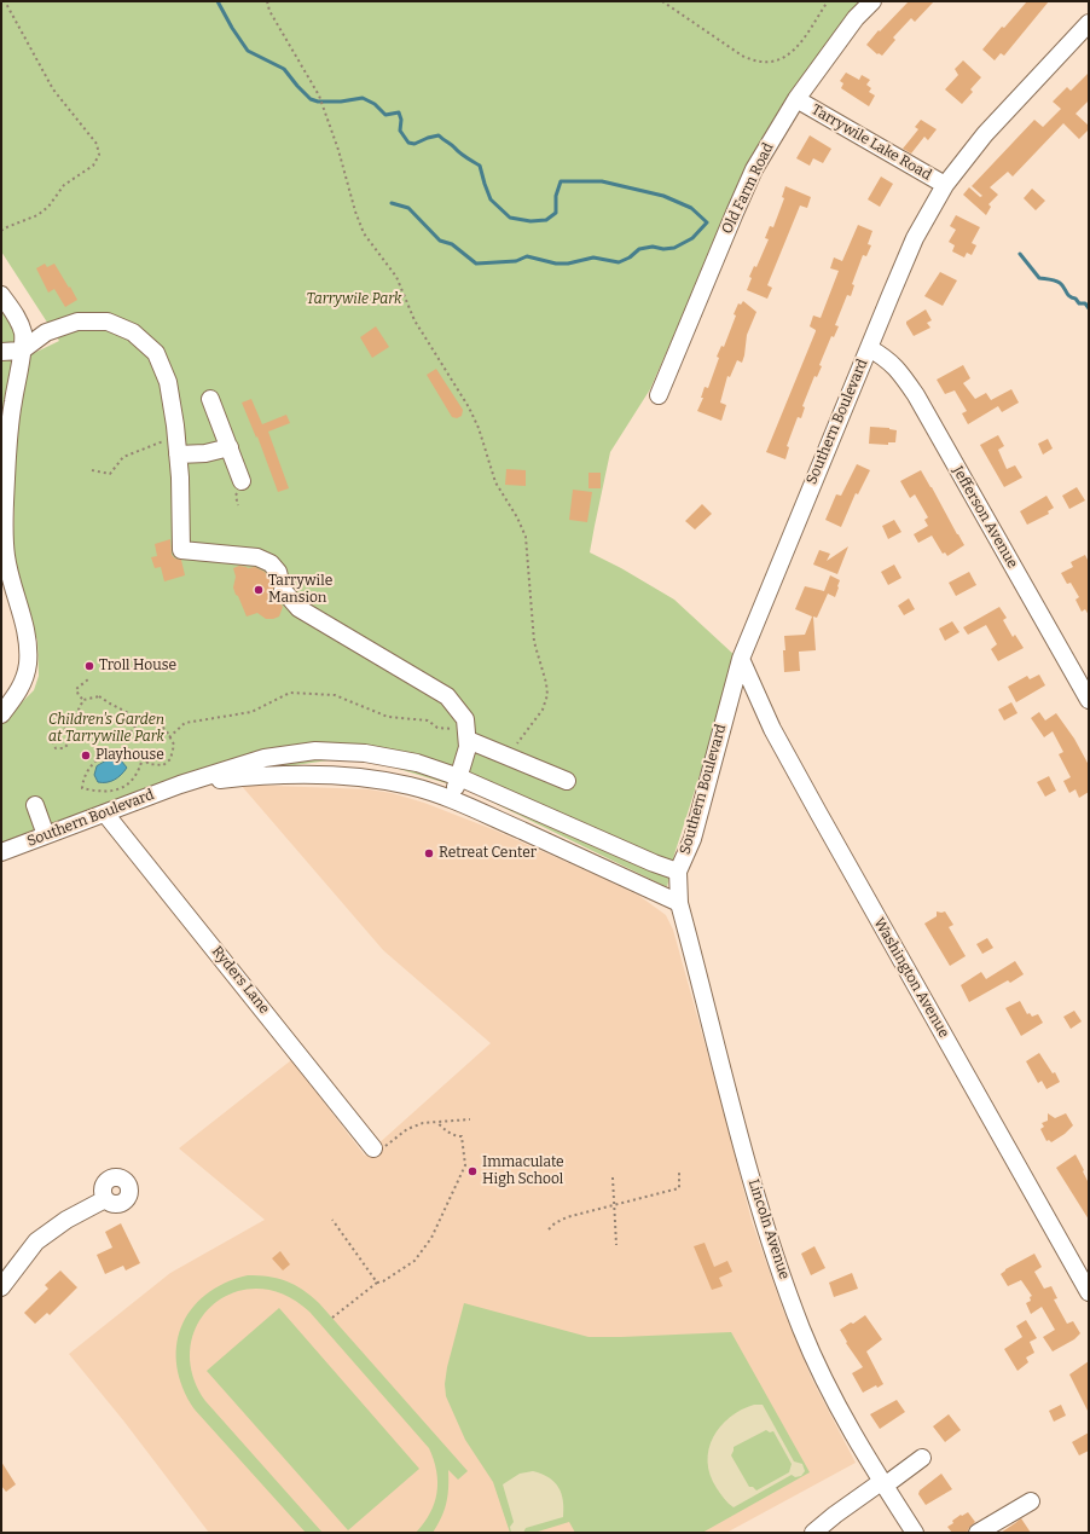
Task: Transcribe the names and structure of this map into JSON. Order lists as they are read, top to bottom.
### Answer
{
  "streets": {
    "street": [
      "Tarrywile Lake Road",
      "Old Farm Road",
      "Southern Boulevard",
      "Jefferson Avenue",
      "Washington Avenue",
      "Ryders Lane",
      "Lincoln Avenue"
    ]
  },
  "crossings": [
    ["Tarrywile Lake Road", "Old Farm Road"],
    ["Tarrywile Lake Road", "Southern Boulevard"],
    ["Southern Boulevard", "Jefferson Avenue"],
    ["Southern Boulevard", "Washington Avenue"],
    ["Southern Boulevard", "Ryders Lane"],
    ["Southern Boulevard", "Lincoln Avenue"]
  ],
  "parks": ["Tarrywile Park", "Children's Garden at Tarrywille Park"],
  "places": [
    "Tarrywile Mansion",
    "Troll House",
    "Playhouse",
    "Retreat Center",
    "Immaculate High School"
  ]
}
